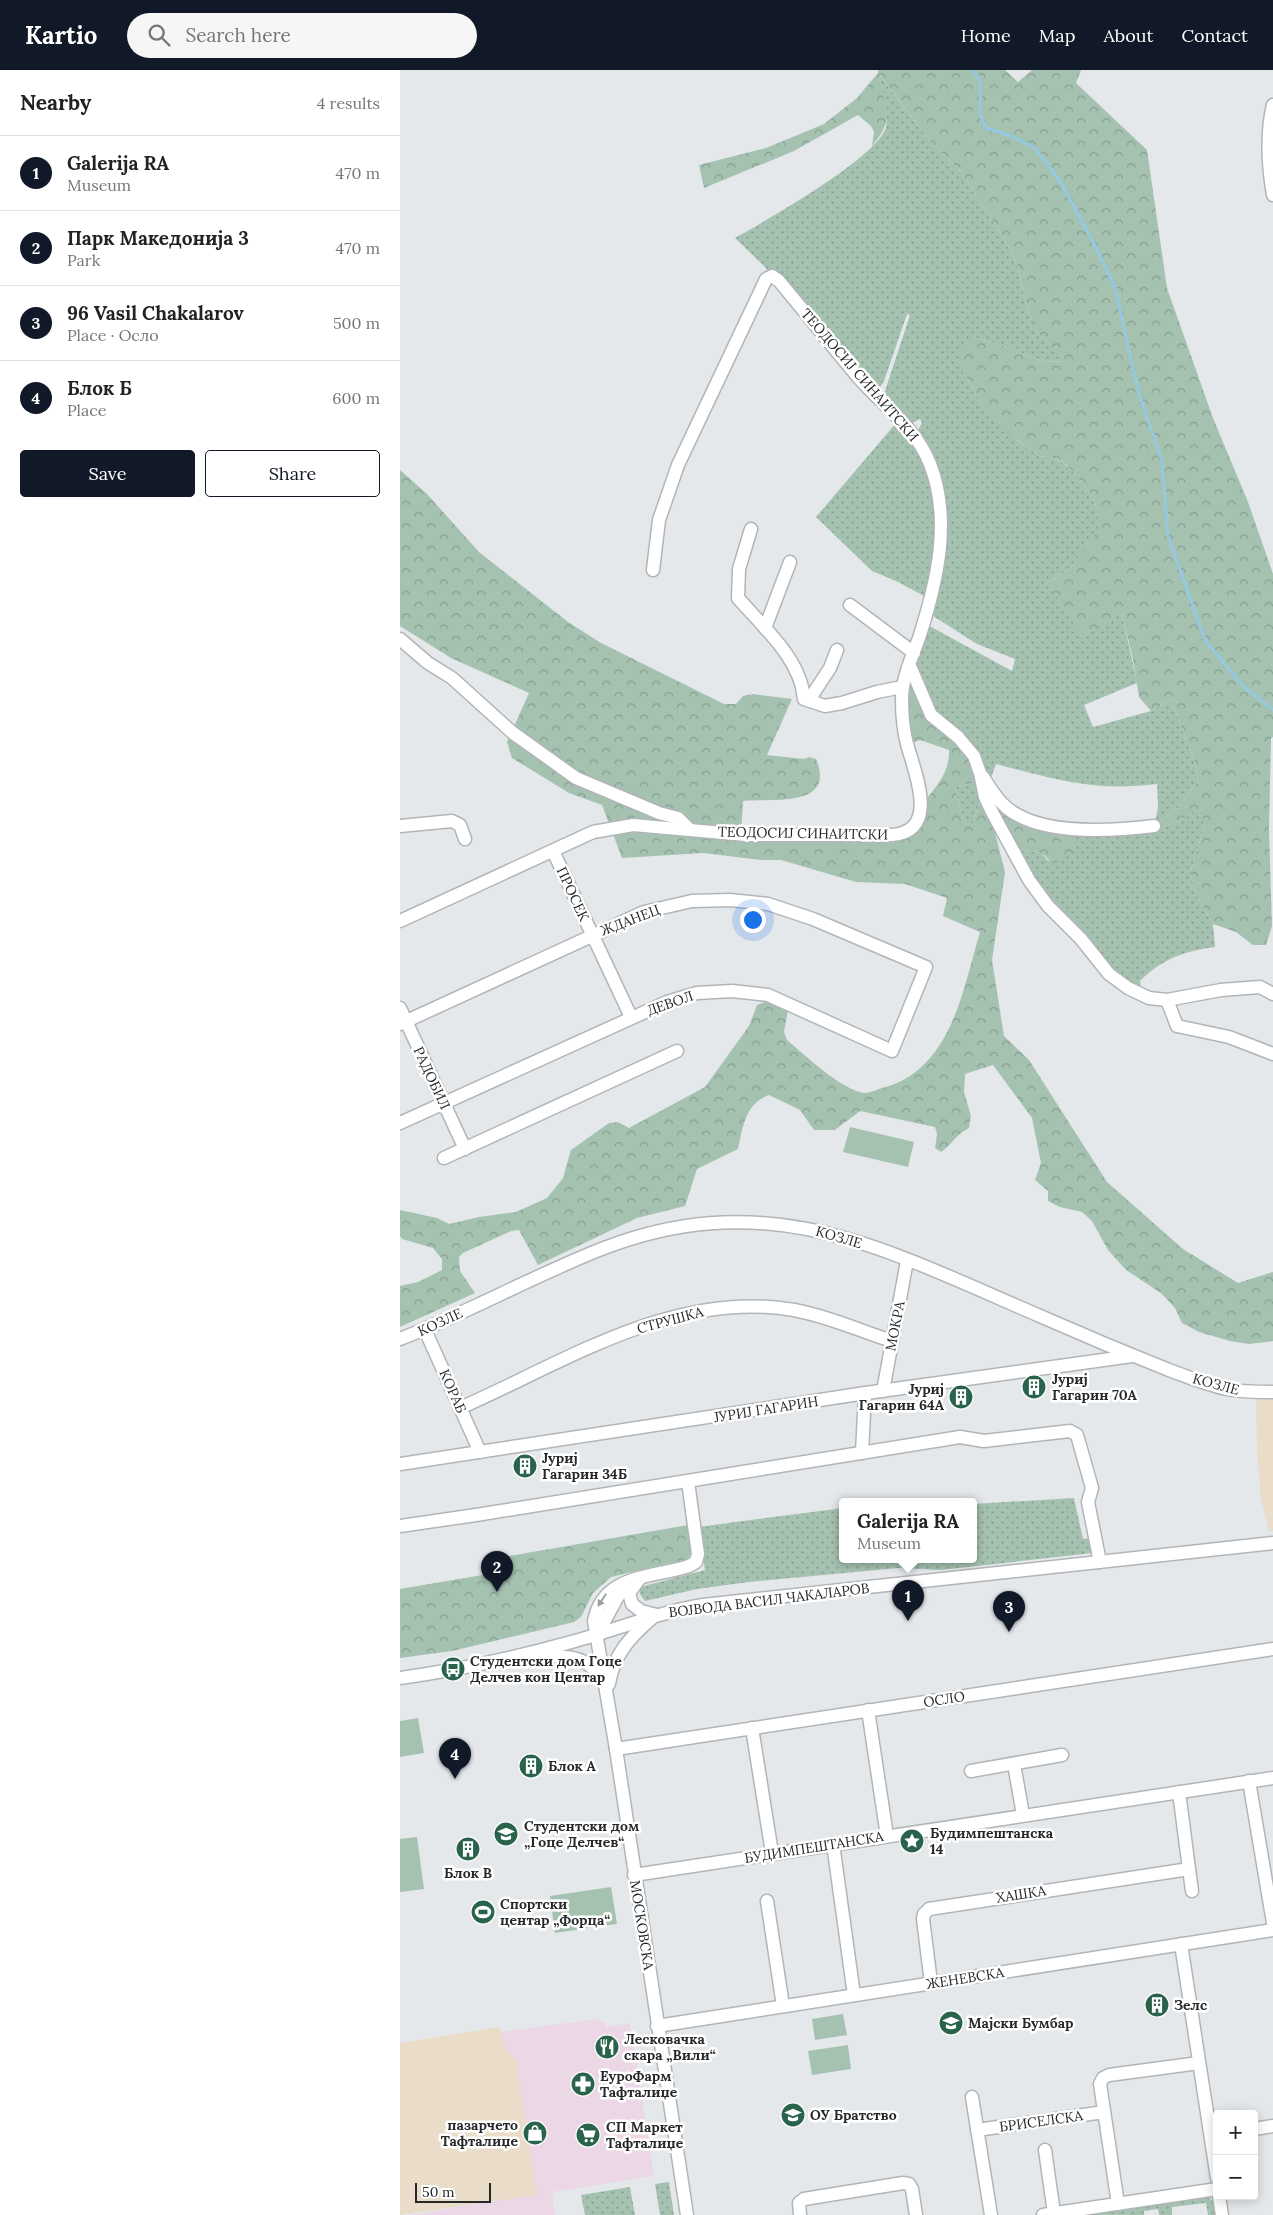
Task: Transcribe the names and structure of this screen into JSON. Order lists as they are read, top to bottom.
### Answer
{
  "streets": {
    "street": [
      "ТЕОДОСИЈ СИНАИТСКИ",
      "ПРОСЕК",
      "ЖДАНЕЦ",
      "ДЕВОЛ",
      "РАДОБИЛ",
      "КОЗЛЕ",
      "СТРУШКА",
      "МОКРА",
      "КОРАБ",
      "ЈУРИЈ ГАГАРИН",
      "ВОЈВОДА ВАСИЛ ЧАКАЛАРОВ",
      "ОСЛО",
      "БУДИМПЕШТАНСКА",
      "ХАШКА",
      "МОСКОВСКА",
      "ЖЕНЕВСКА",
      "БРИСЕЛСКА"
    ]
  },
  "crossings": [
    ["ТЕОДОСИЈ СИНАИТСКИ", "ПРОСЕК"],
    ["ПРОСЕК", "ЖДАНЕЦ"],
    ["ПРОСЕК", "ДЕВОЛ"],
    ["ЖДАНЕЦ", "ДЕВОЛ"],
    ["ЖДАНЕЦ", "РАДОБИЛ"],
    ["ДЕВОЛ", "РАДОБИЛ"],
    ["КОЗЛЕ", "МОКРА"],
    ["КОЗЛЕ", "КОРАБ"],
    ["КОЗЛЕ", "ЈУРИЈ ГАГАРИН"],
    ["СТРУШКА", "МОКРА"],
    ["СТРУШКА", "КОРАБ"],
    ["МОКРА", "ЈУРИЈ ГАГАРИН"],
    ["КОРАБ", "ЈУРИЈ ГАГАРИН"],
    ["ВОЈВОДА ВАСИЛ ЧАКАЛАРОВ", "МОСКОВСКА"],
    ["ОСЛО", "МОСКОВСКА"],
    ["БУДИМПЕШТАНСКА", "МОСКОВСКА"],
    ["ХАШКА", "ЖЕНЕВСКА"],
    ["МОСКОВСКА", "ЖЕНЕВСКА"]
  ],
  "places": {
    "building": [
      "Јуриј Гагарин 70А",
      "Јуриј Гагарин 64А",
      "Јуриј Гагарин 34Б",
      "Блок А",
      "Блок В",
      "Зелс"
    ],
    "bus stop": ["Студентски дом Гоце Делчев кон Центар"],
    "school or university": ["Студентски дом „Гоце Делчев“", "Мајски Бумбар", "ОУ Братство"],
    "place": ["Будимпештанска 14"],
    "sports": ["Спортски центар „Форца“"],
    "restaurant": ["Лесковачка скара „Вили“"],
    "pharmacy": ["ЕуроФарм Тафталиџе"],
    "shop": ["пазарчето Тафталиџе"],
    "supermarket": ["СП Маркет Тафталиџе"]
  },
  "scale_bar": "50 m",
  "page": {
    "header": "Kartio",
    "search": "Search here",
    "nav": [
      "Home",
      "Map",
      "About",
      "Contact"
    ],
    "heading": ["Nearby", "4 results"],
    "list": [
      {
        "mark": "1",
        "name": "Galerija RA",
        "note": "Museum",
        "value": "470 m"
      },
      {
        "mark": "2",
        "name": "Парк Македонија 3",
        "note": "Park",
        "value": "470 m"
      },
      {
        "mark": "3",
        "name": "96 Vasil Chakalarov",
        "note": "Place · Осло",
        "value": "500 m"
      },
      {
        "mark": "4",
        "name": "Блок Б",
        "note": "Place",
        "value": "600 m"
      }
    ],
    "buttons": ["Save", "Share"],
    "popup": ["Galerija RA", "Museum"],
    "pins": [
      "2",
      "1",
      "3",
      "4"
    ],
    "map_buttons": ["+", "−"],
    "scale": "50 m"
  }
}
